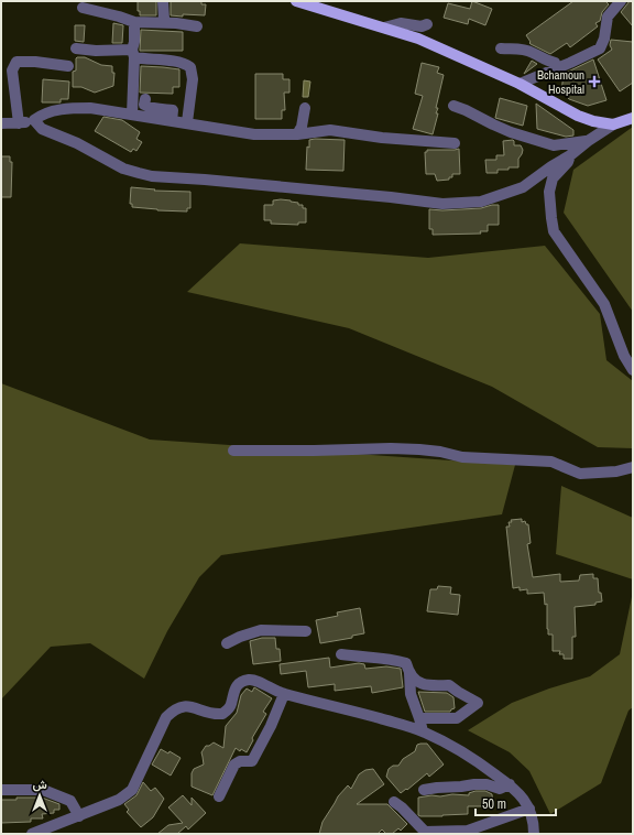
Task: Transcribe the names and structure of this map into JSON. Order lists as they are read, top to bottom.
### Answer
{
  "places": {
    "health": ["Bchamoun Hospital"]
  },
  "scale_bar": "50 m",
  "north": "top"
}
